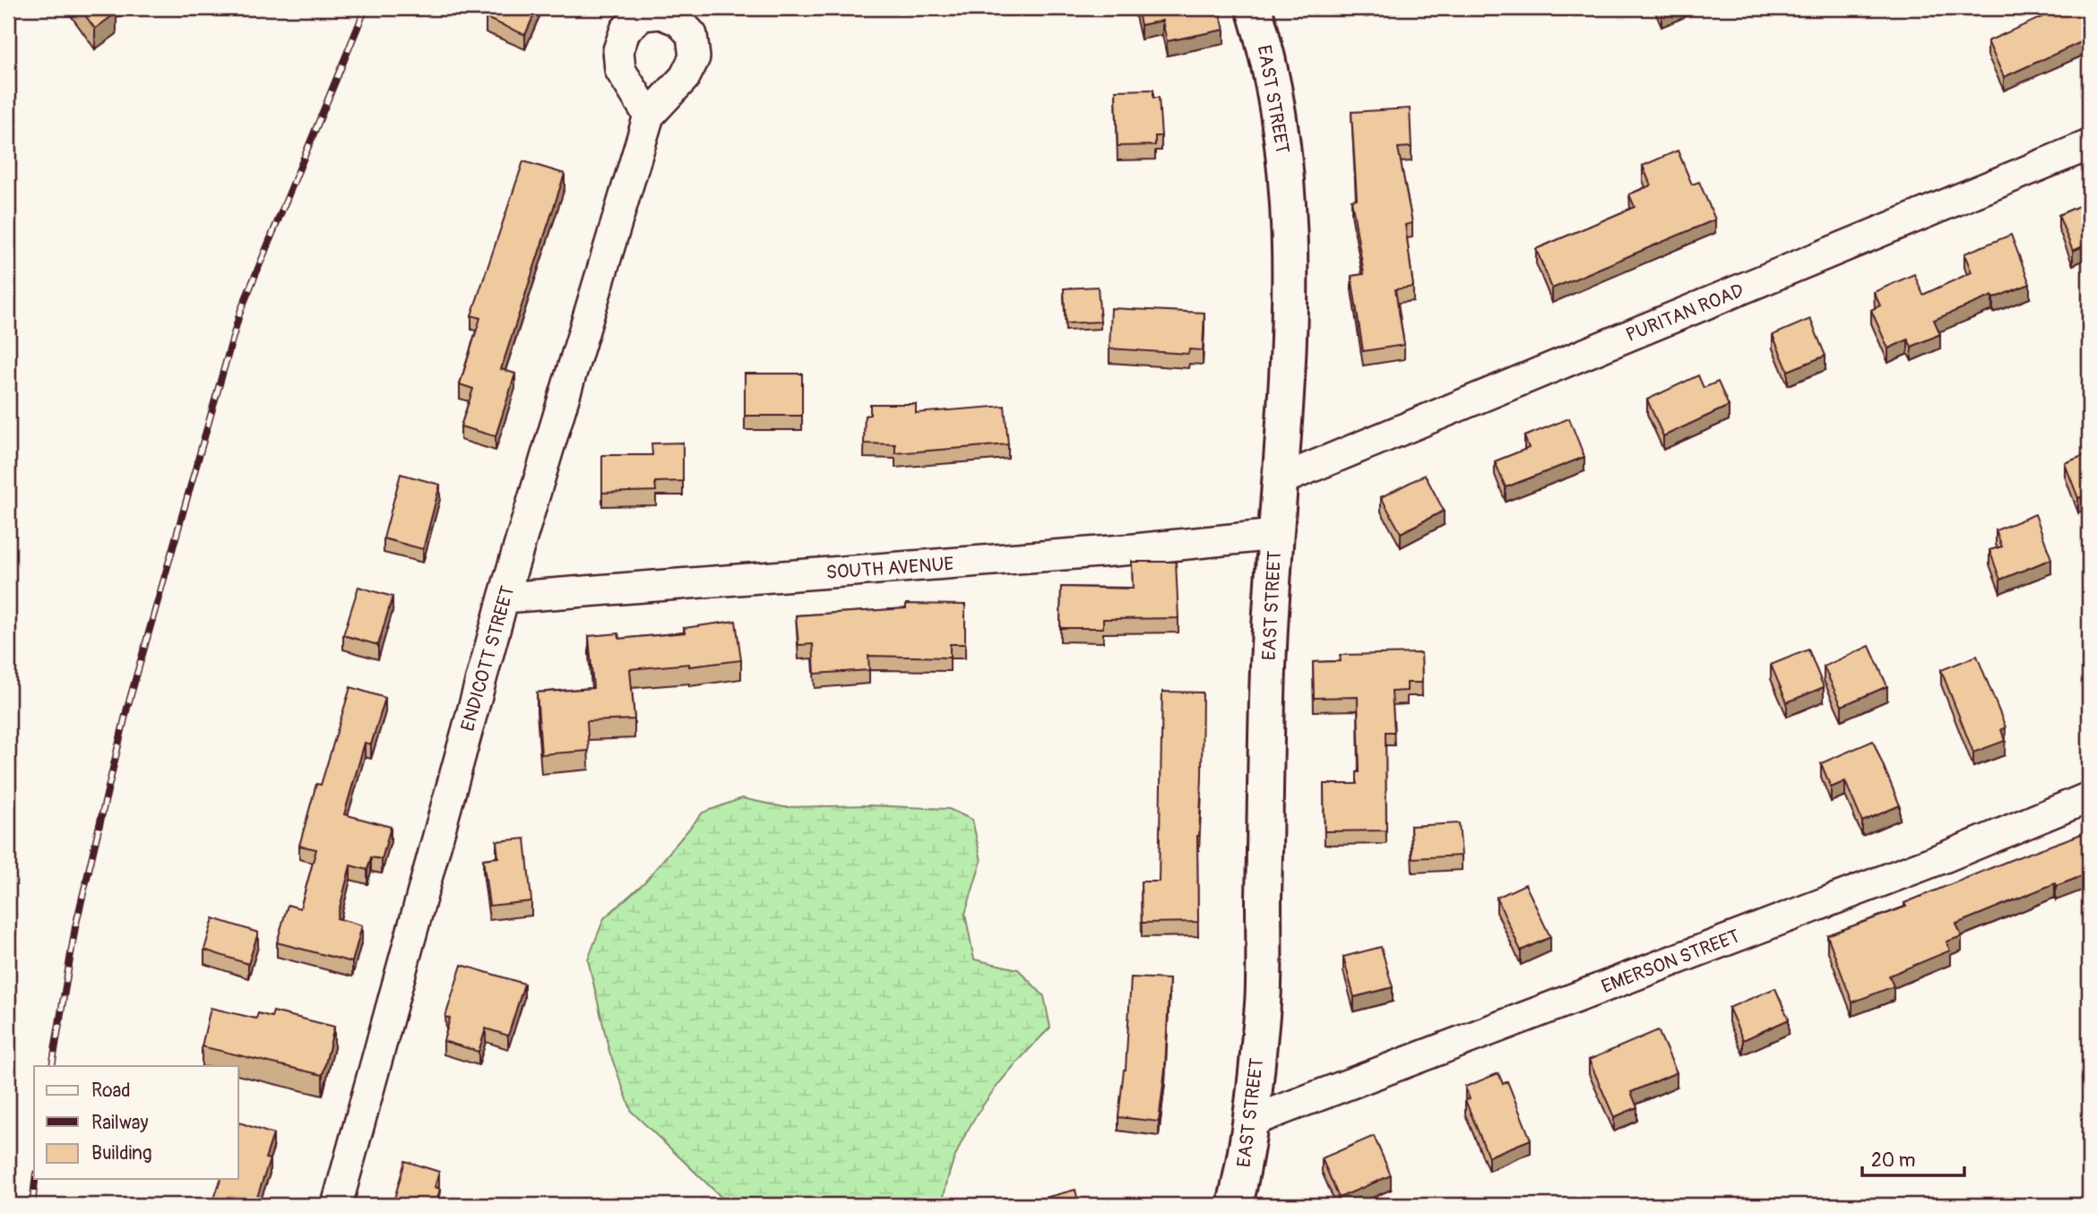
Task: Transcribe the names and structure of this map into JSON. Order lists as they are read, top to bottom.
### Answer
{
  "streets": {
    "street": [
      "EAST STREET",
      "PURITAN ROAD",
      "SOUTH AVENUE",
      "ENDICOTT STREET",
      "EMERSON STREET"
    ]
  },
  "crossings": [
    ["EAST STREET", "PURITAN ROAD"],
    ["EAST STREET", "SOUTH AVENUE"],
    ["EAST STREET", "EMERSON STREET"],
    ["SOUTH AVENUE", "ENDICOTT STREET"]
  ],
  "legend": ["Road", "Railway", "Building"],
  "scale_bar": "20 m"
}
